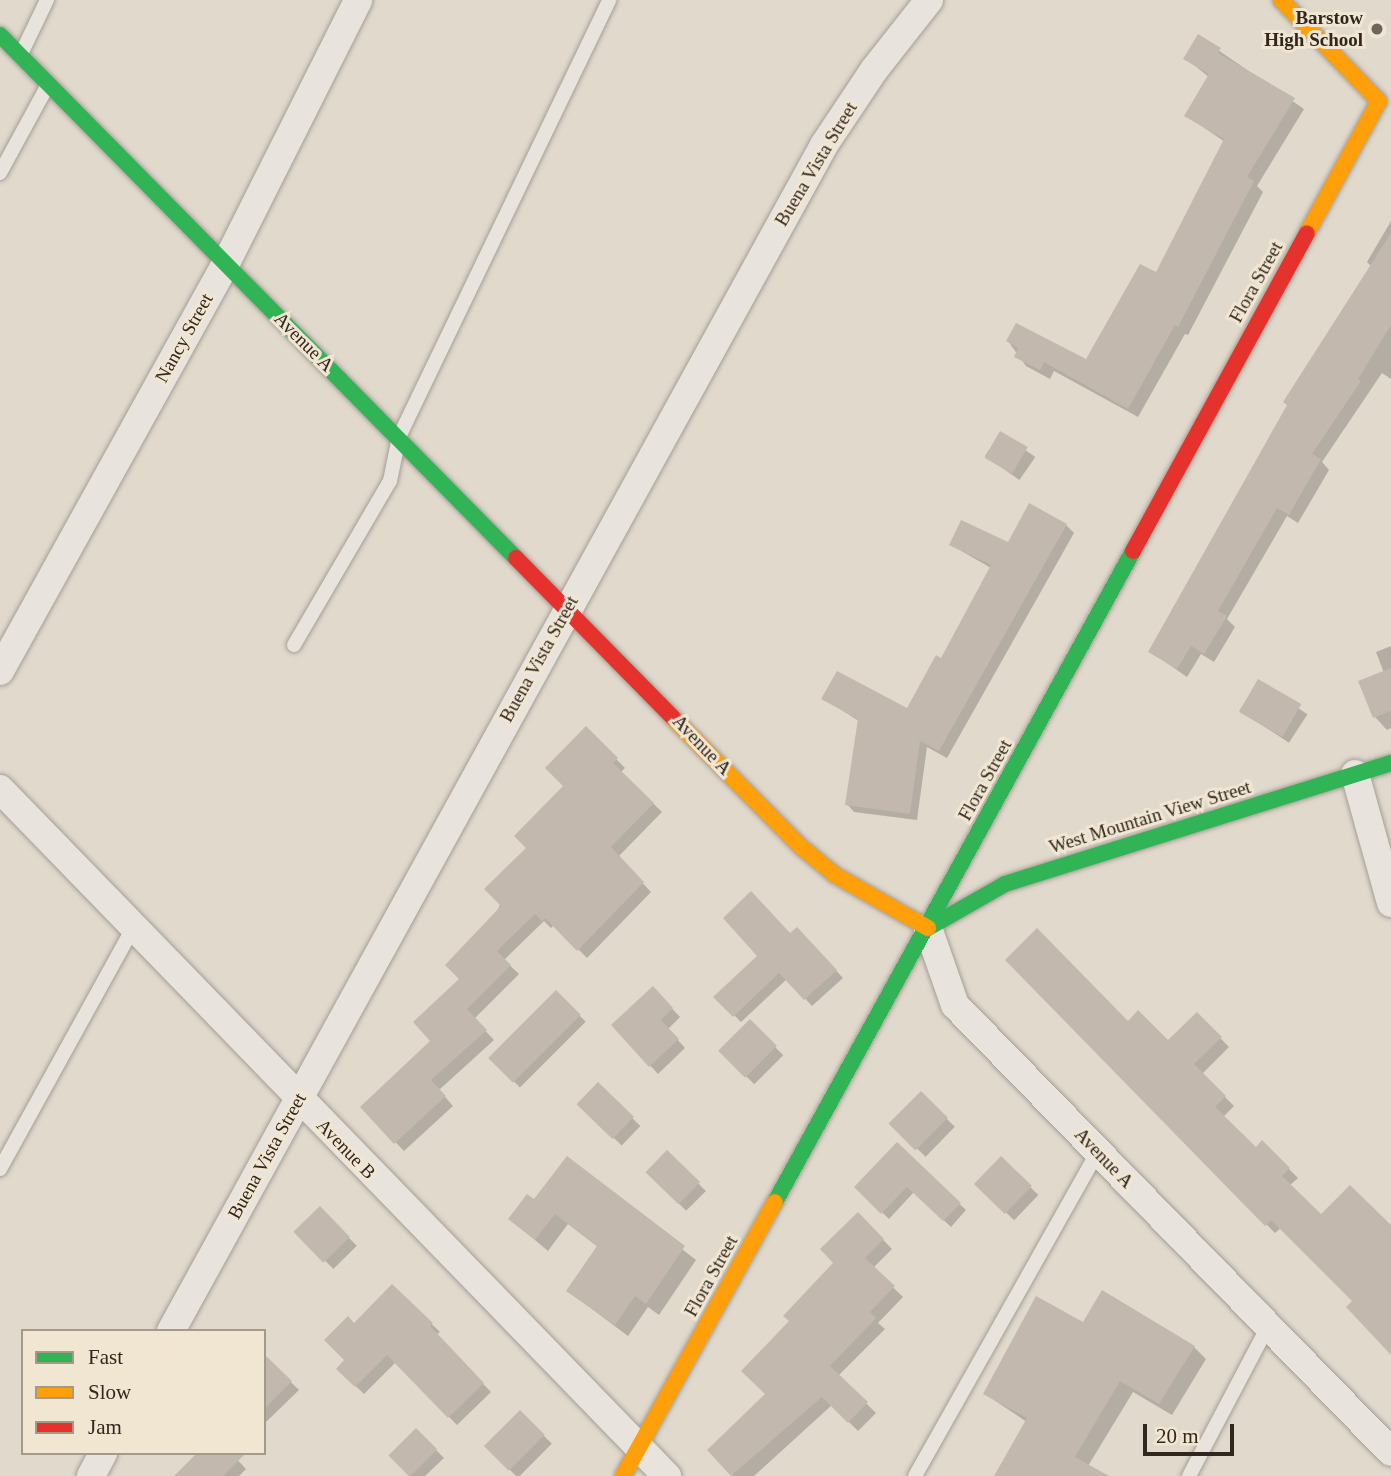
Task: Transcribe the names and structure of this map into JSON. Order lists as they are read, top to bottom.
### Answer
{
  "streets": {
    "street": [
      "Buena Vista Street",
      "Flora Street",
      "Nancy Street",
      "Avenue A",
      "West Mountain View Street",
      "Avenue B"
    ]
  },
  "crossings": [
    ["Buena Vista Street", "Avenue A"],
    ["Buena Vista Street", "Avenue B"],
    ["Flora Street", "Avenue A"],
    ["Flora Street", "West Mountain View Street"],
    ["Flora Street", "Avenue B"],
    ["Nancy Street", "Avenue A"],
    ["Avenue A", "West Mountain View Street"]
  ],
  "places": ["Barstow High School"],
  "legend": ["Fast", "Slow", "Jam"],
  "scale_bar": "20 m"
}
